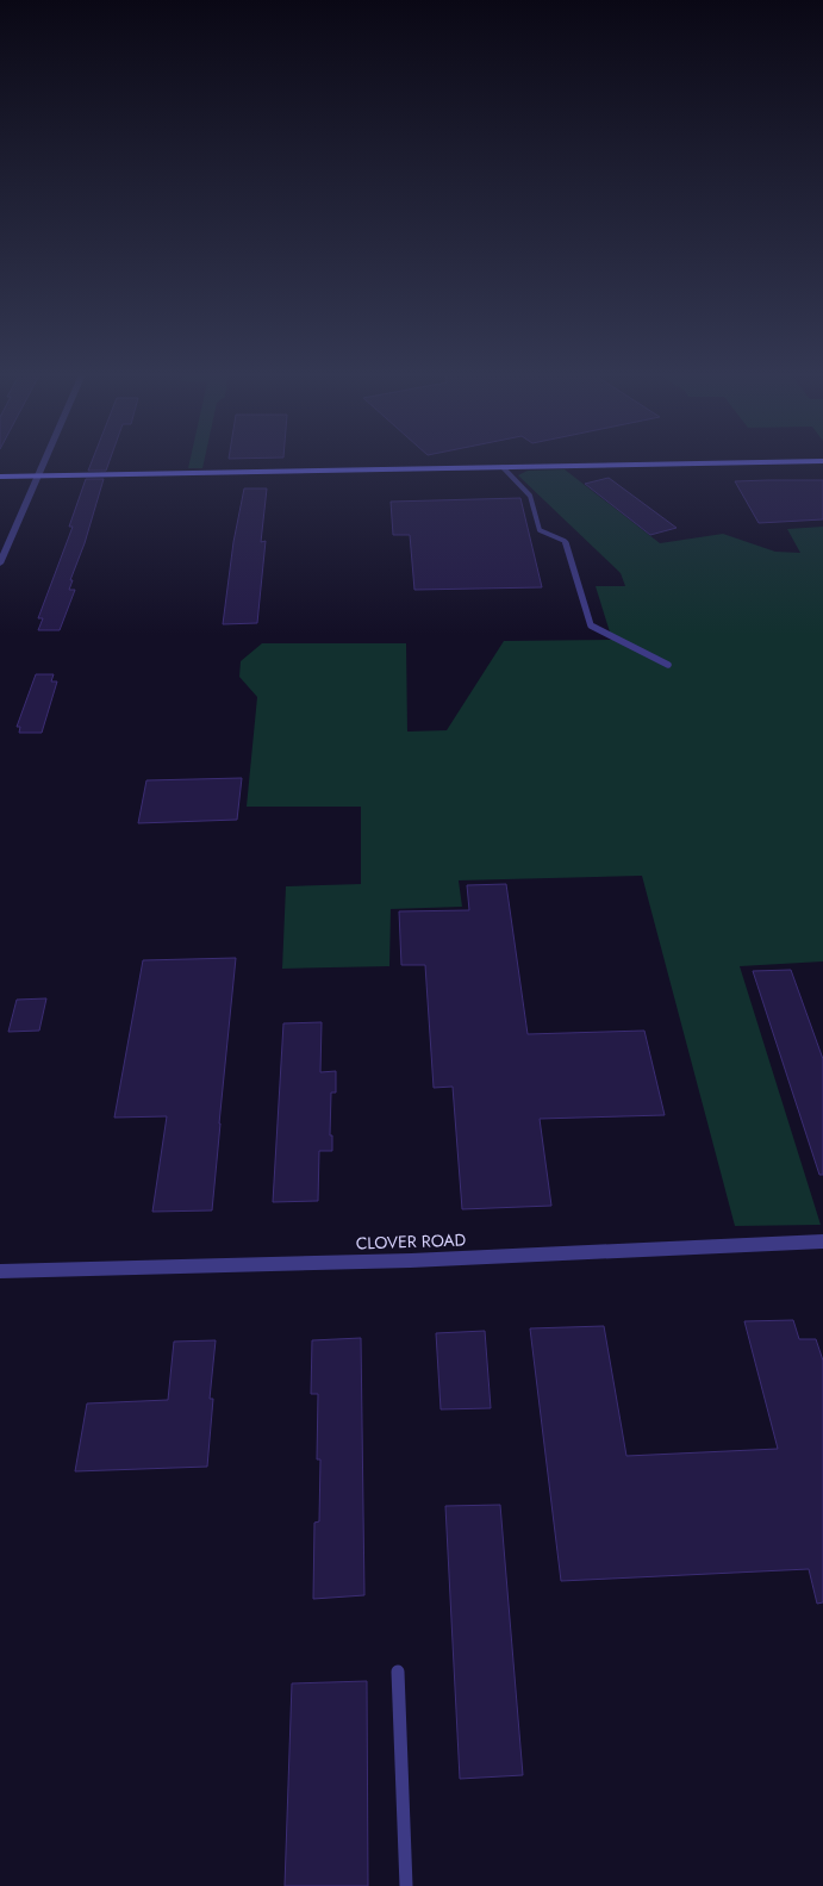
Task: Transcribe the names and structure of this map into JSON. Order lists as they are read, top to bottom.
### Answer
{
  "streets": {
    "street": ["CLOVER ROAD"]
  }
}
